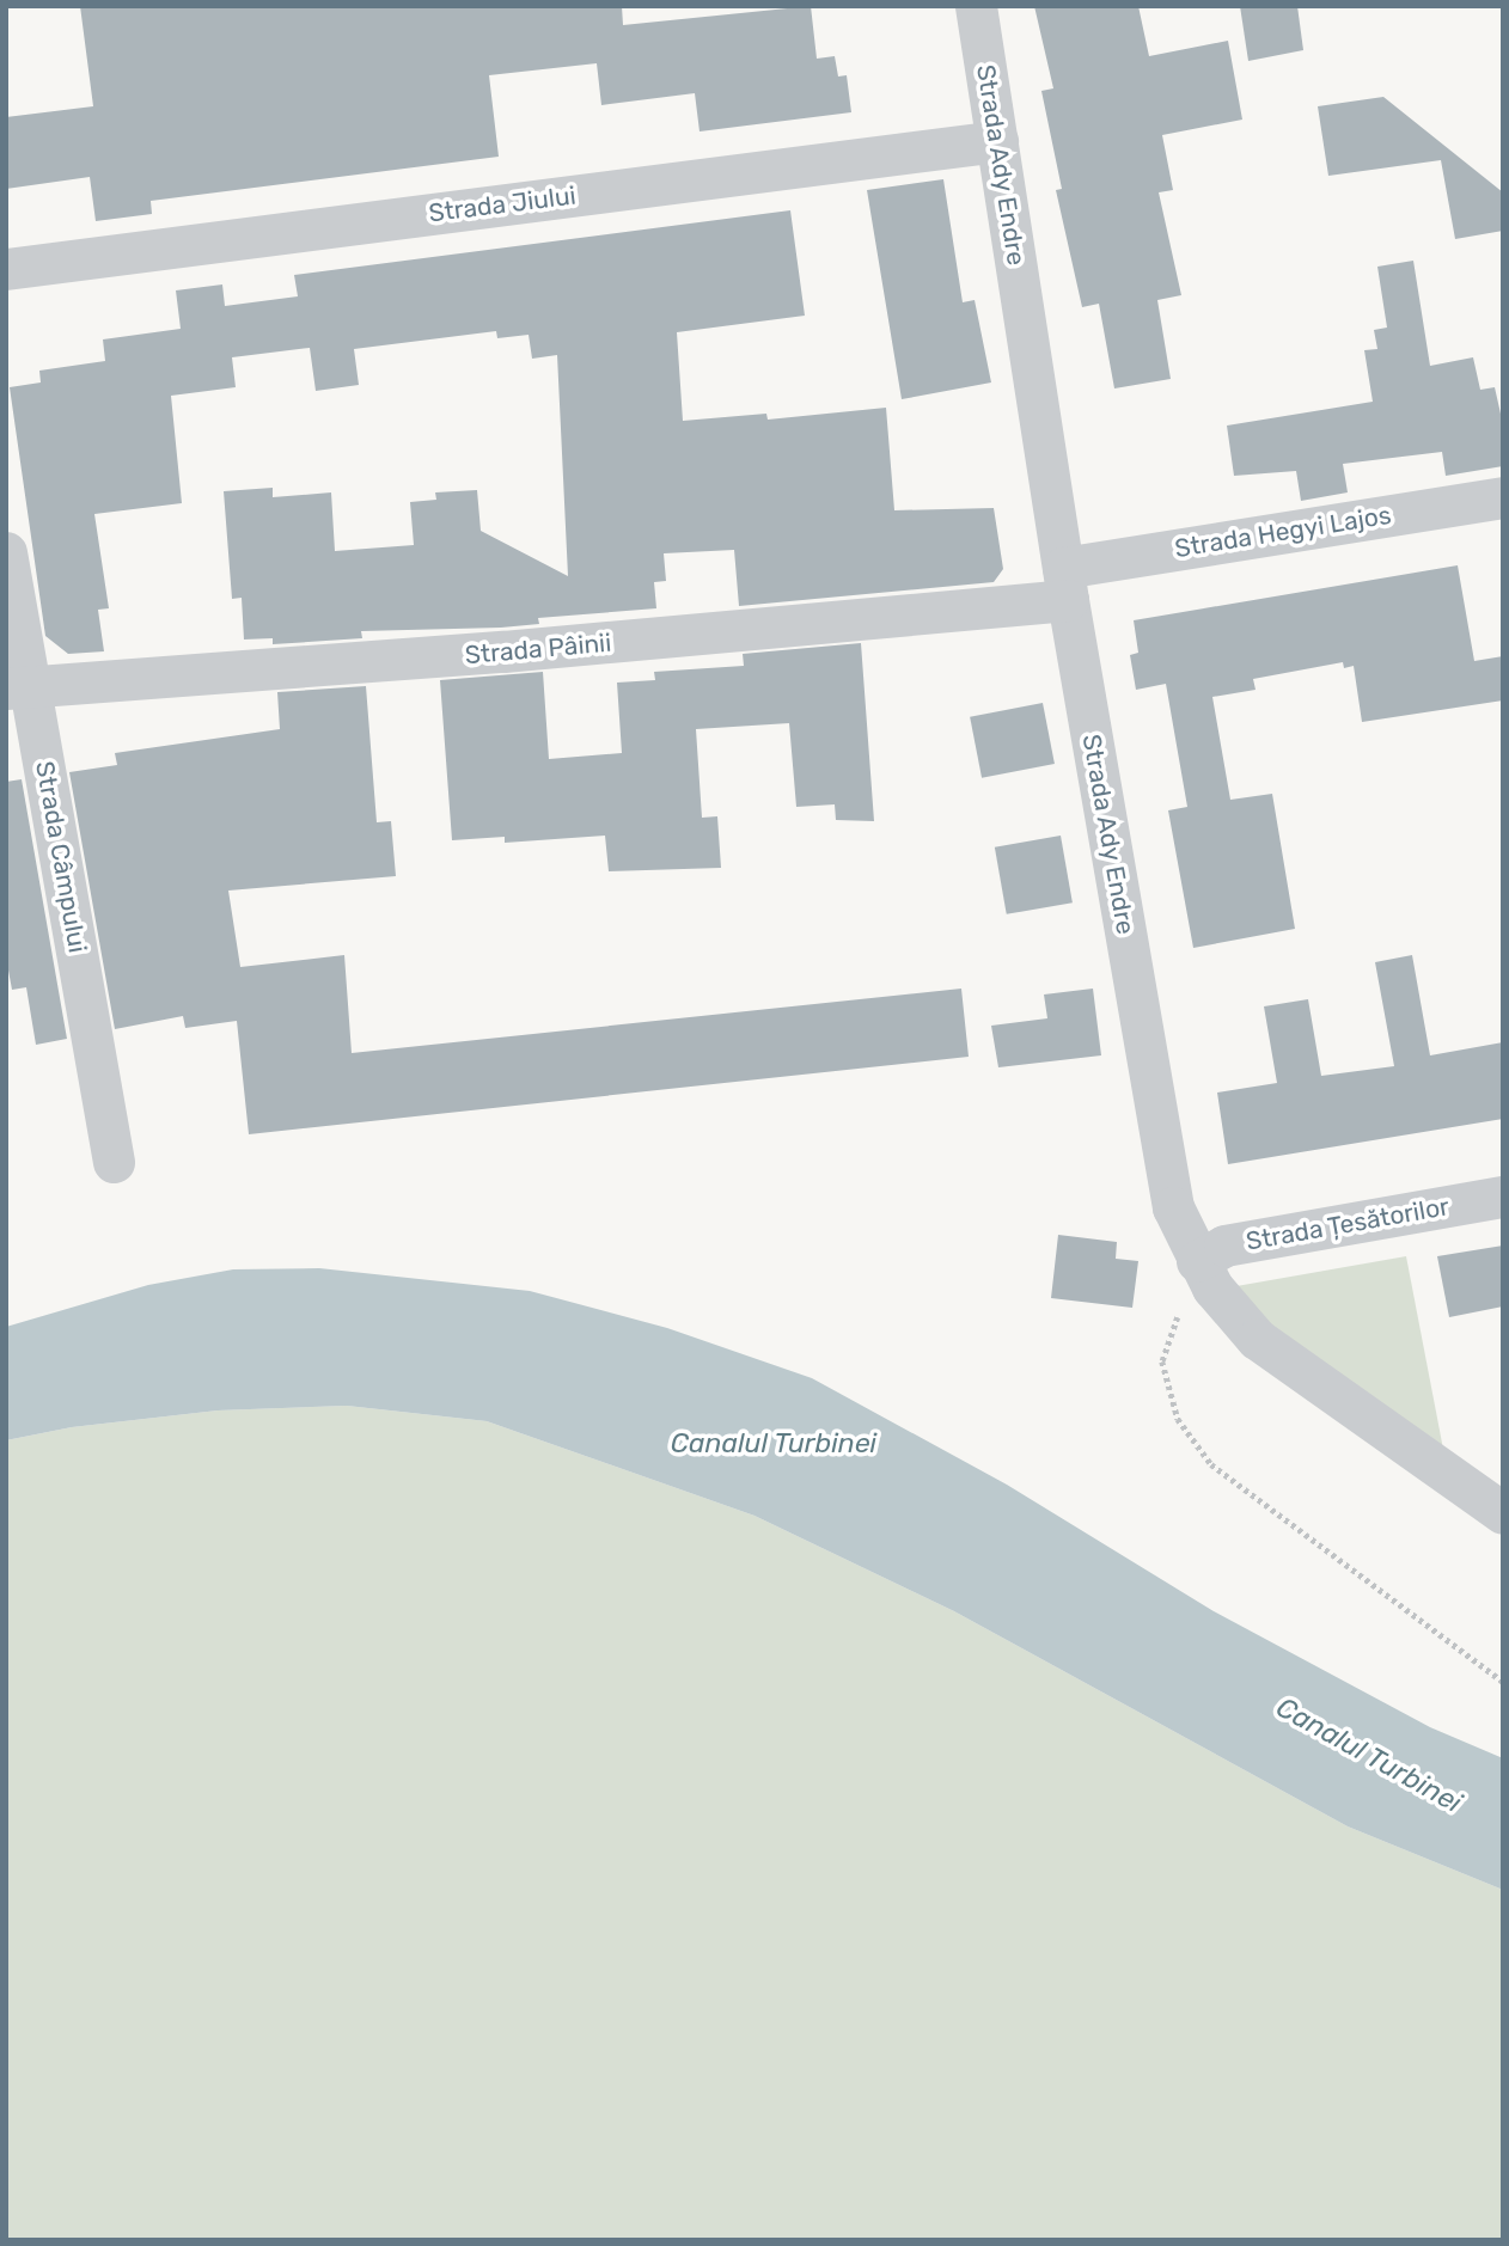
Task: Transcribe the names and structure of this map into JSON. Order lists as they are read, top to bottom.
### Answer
{
  "streets": {
    "street": [
      "Strada Ady Endre",
      "Strada Jiului",
      "Strada Hegyi Lajos",
      "Strada Pâinii",
      "Strada Câmpului",
      "Strada Țesătorilor"
    ]
  },
  "crossings": [
    ["Strada Ady Endre", "Strada Jiului"],
    ["Strada Ady Endre", "Strada Hegyi Lajos"],
    ["Strada Ady Endre", "Strada Pâinii"],
    ["Strada Ady Endre", "Strada Țesătorilor"],
    ["Strada Hegyi Lajos", "Strada Pâinii"],
    ["Strada Pâinii", "Strada Câmpului"]
  ],
  "water": ["Canalul Turbinei"]
}
